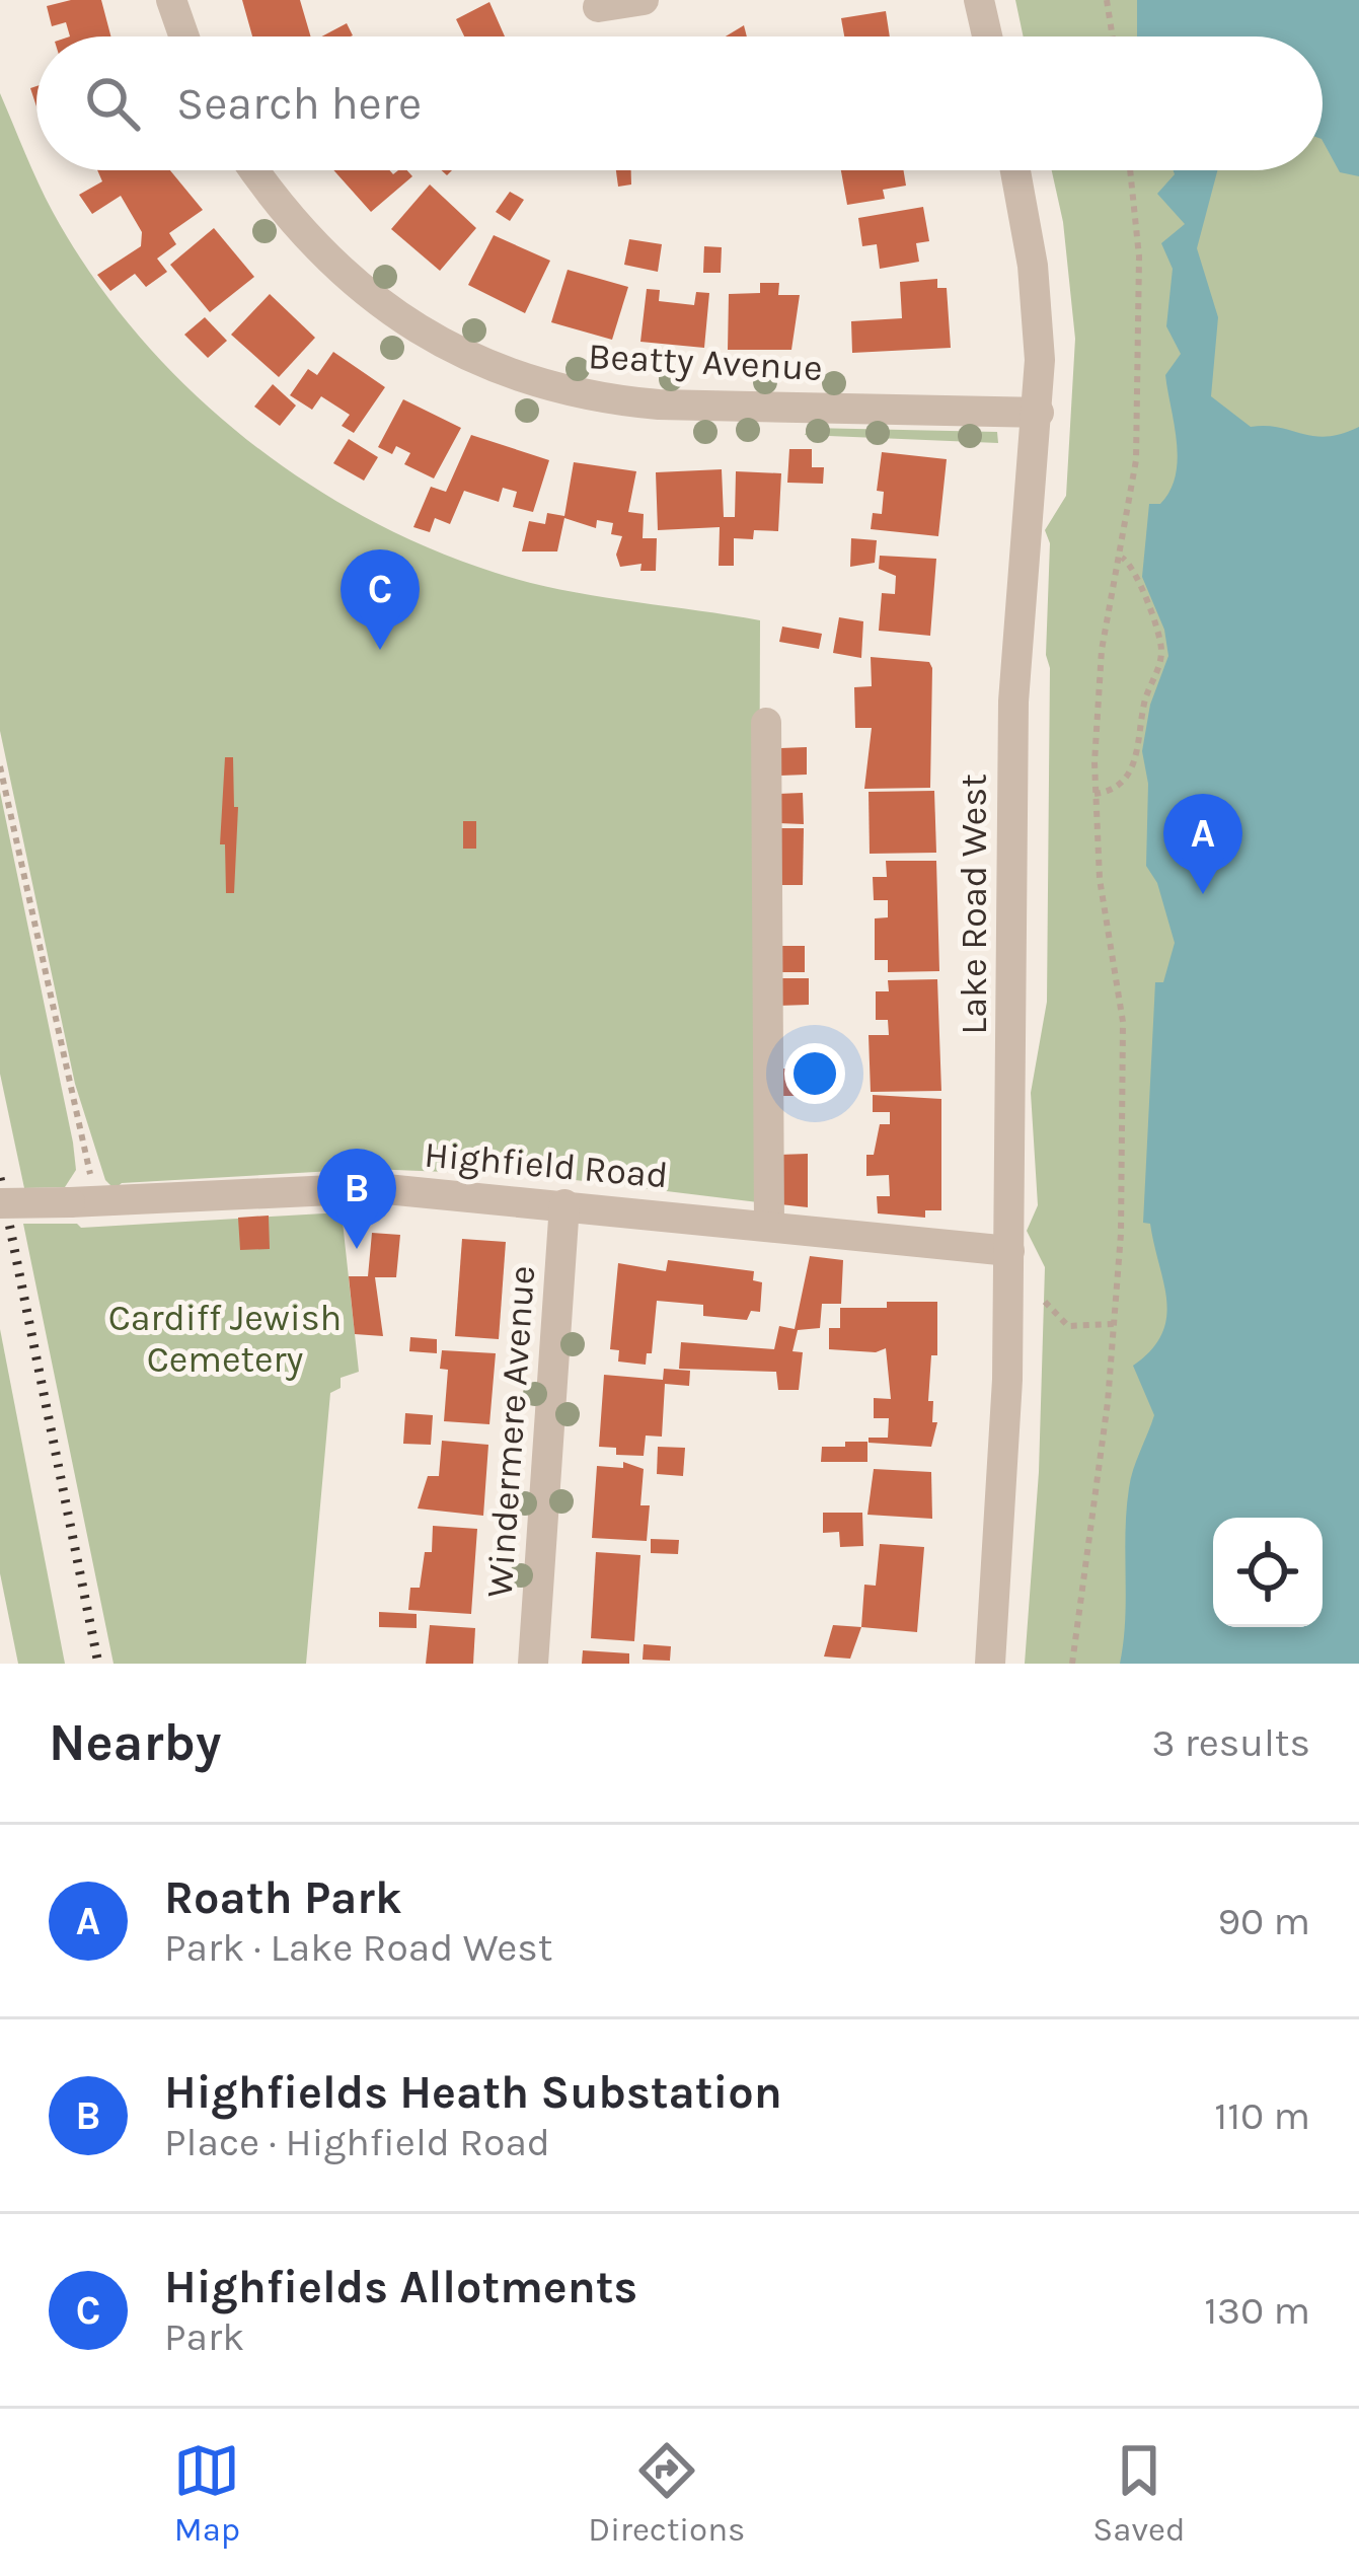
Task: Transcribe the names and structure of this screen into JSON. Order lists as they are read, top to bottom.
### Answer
{
  "streets": {
    "street": [
      "Beatty Avenue",
      "Lake Road West",
      "Highfield Road",
      "Windermere Avenue"
    ]
  },
  "crossings": [
    ["Beatty Avenue", "Lake Road West"],
    ["Lake Road West", "Highfield Road"],
    ["Highfield Road", "Windermere Avenue"]
  ],
  "parks": ["Cardiff Jewish Cemetery"],
  "page": {
    "search": "Search here",
    "pins": ["C", "A", "B"],
    "heading": ["Nearby", "3 results"],
    "list": [
      {
        "mark": "A",
        "name": "Roath Park",
        "note": "Park · Lake Road West",
        "value": "90 m"
      },
      {
        "mark": "B",
        "name": "Highfields Heath Substation",
        "note": "Place · Highfield Road",
        "value": "110 m"
      },
      {
        "mark": "C",
        "name": "Highfields Allotments",
        "note": "Park",
        "value": "130 m"
      }
    ],
    "nav": ["Map", "Directions", "Saved"]
  }
}
